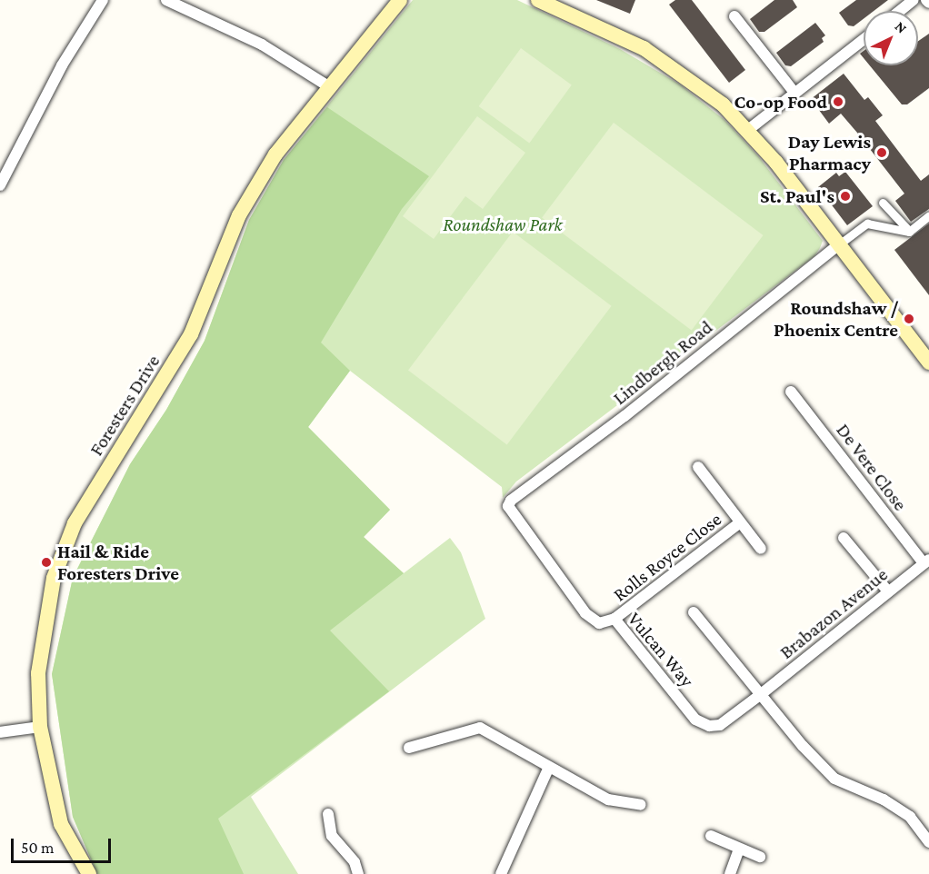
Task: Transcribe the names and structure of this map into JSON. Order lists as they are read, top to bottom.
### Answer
{
  "streets": {
    "main road": ["Foresters Drive"],
    "street": [
      "Lindbergh Road",
      "De Vere Close",
      "Rolls Royce Close",
      "Brabazon Avenue",
      "Vulcan Way"
    ]
  },
  "crossings": [
    ["Lindbergh Road", "Vulcan Way"],
    ["De Vere Close", "Brabazon Avenue"],
    ["Rolls Royce Close", "Vulcan Way"],
    ["Brabazon Avenue", "Vulcan Way"]
  ],
  "parks": ["Roundshaw Park"],
  "places": [
    "Co-op Food",
    "Day Lewis Pharmacy",
    "St. Paul's",
    "Roundshaw / Phoenix Centre",
    "Hail & Ride Foresters Drive"
  ],
  "scale_bar": "50 m",
  "north": "top right"
}
